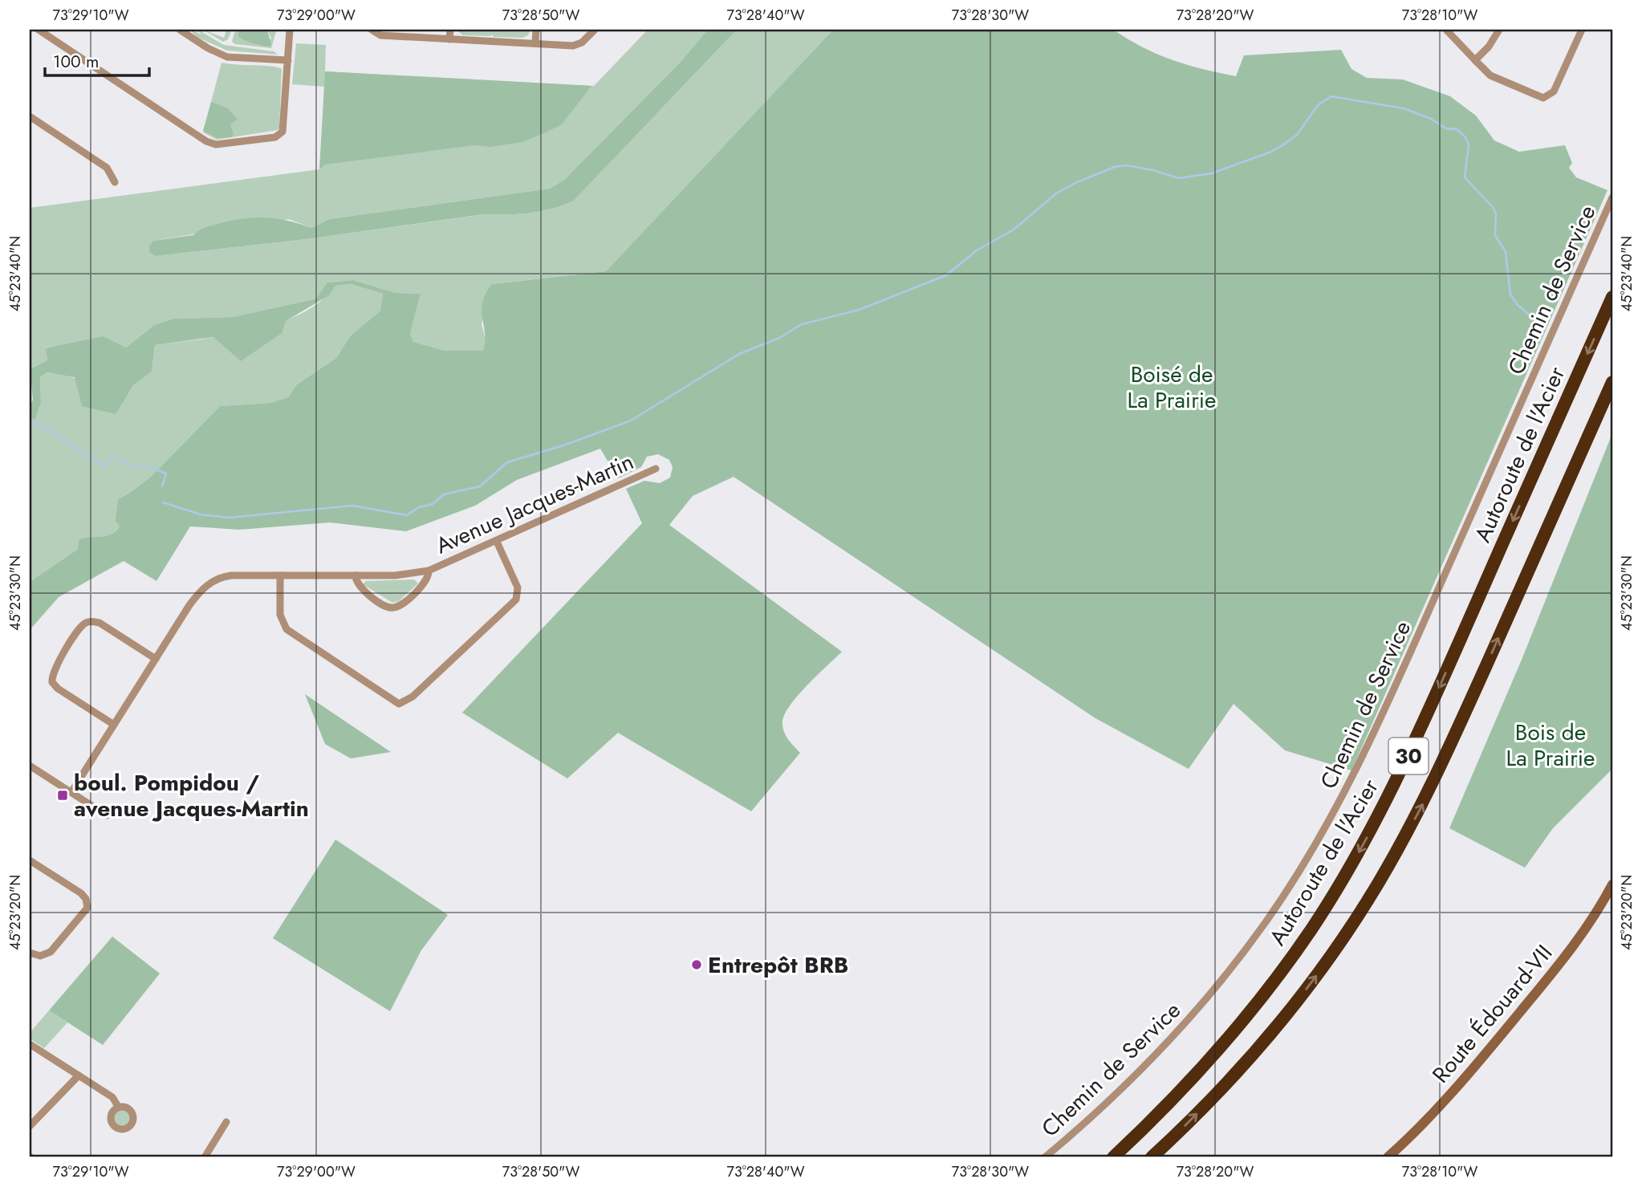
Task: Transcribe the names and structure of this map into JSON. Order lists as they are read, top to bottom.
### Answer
{
  "streets": {
    "highway": ["Autoroute de l'Acier", "30"],
    "main road": ["Route Édouard-VII"],
    "street": ["Chemin de Service", "Avenue Jacques-Martin"]
  },
  "parks": ["Boisé de La Prairie", "Bois de La Prairie"],
  "places": {
    "transit": ["boul. Pompidou / avenue Jacques-Martin"],
    "other": ["Entrepôt BRB"]
  },
  "scale_bar": "100 m",
  "coordinates": [
    "73°29'10\"W",
    "73°29'00\"W",
    "73°28'50\"W",
    "73°28'40\"W",
    "73°28'30\"W",
    "73°28'20\"W",
    "73°28'10\"W",
    "45°23'40\"N",
    "45°23'30\"N",
    "45°23'20\"N"
  ]
}
